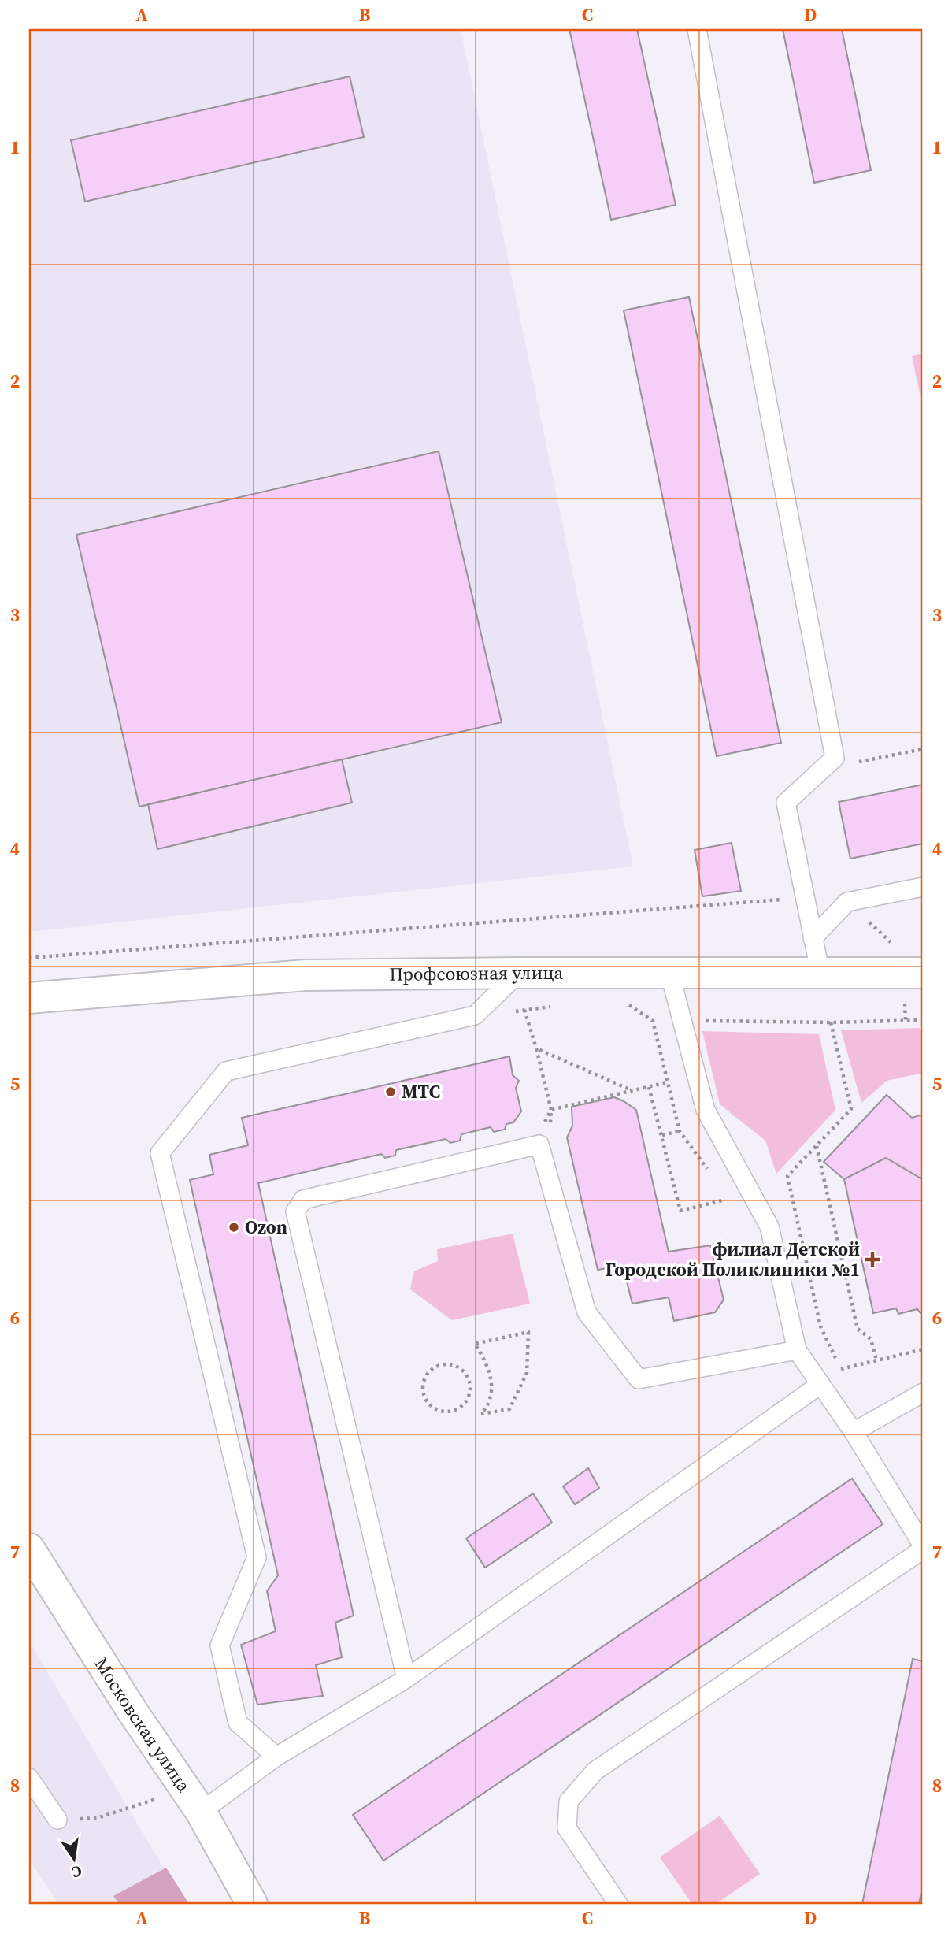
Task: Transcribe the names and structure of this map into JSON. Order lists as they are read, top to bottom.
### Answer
{
  "streets": {
    "main road": ["Профсоюзная улица", "Московская улица"]
  },
  "places": {
    "other": ["МТС", "Ozon"],
    "health": ["филиал Детской Городской Поликлиники №1"]
  },
  "north": "bottom",
  "grid": {
    "columns": [
      "A",
      "B",
      "C",
      "D"
    ],
    "rows": [
      "1",
      "2",
      "3",
      "4",
      "5",
      "6",
      "7",
      "8"
    ]
  }
}
